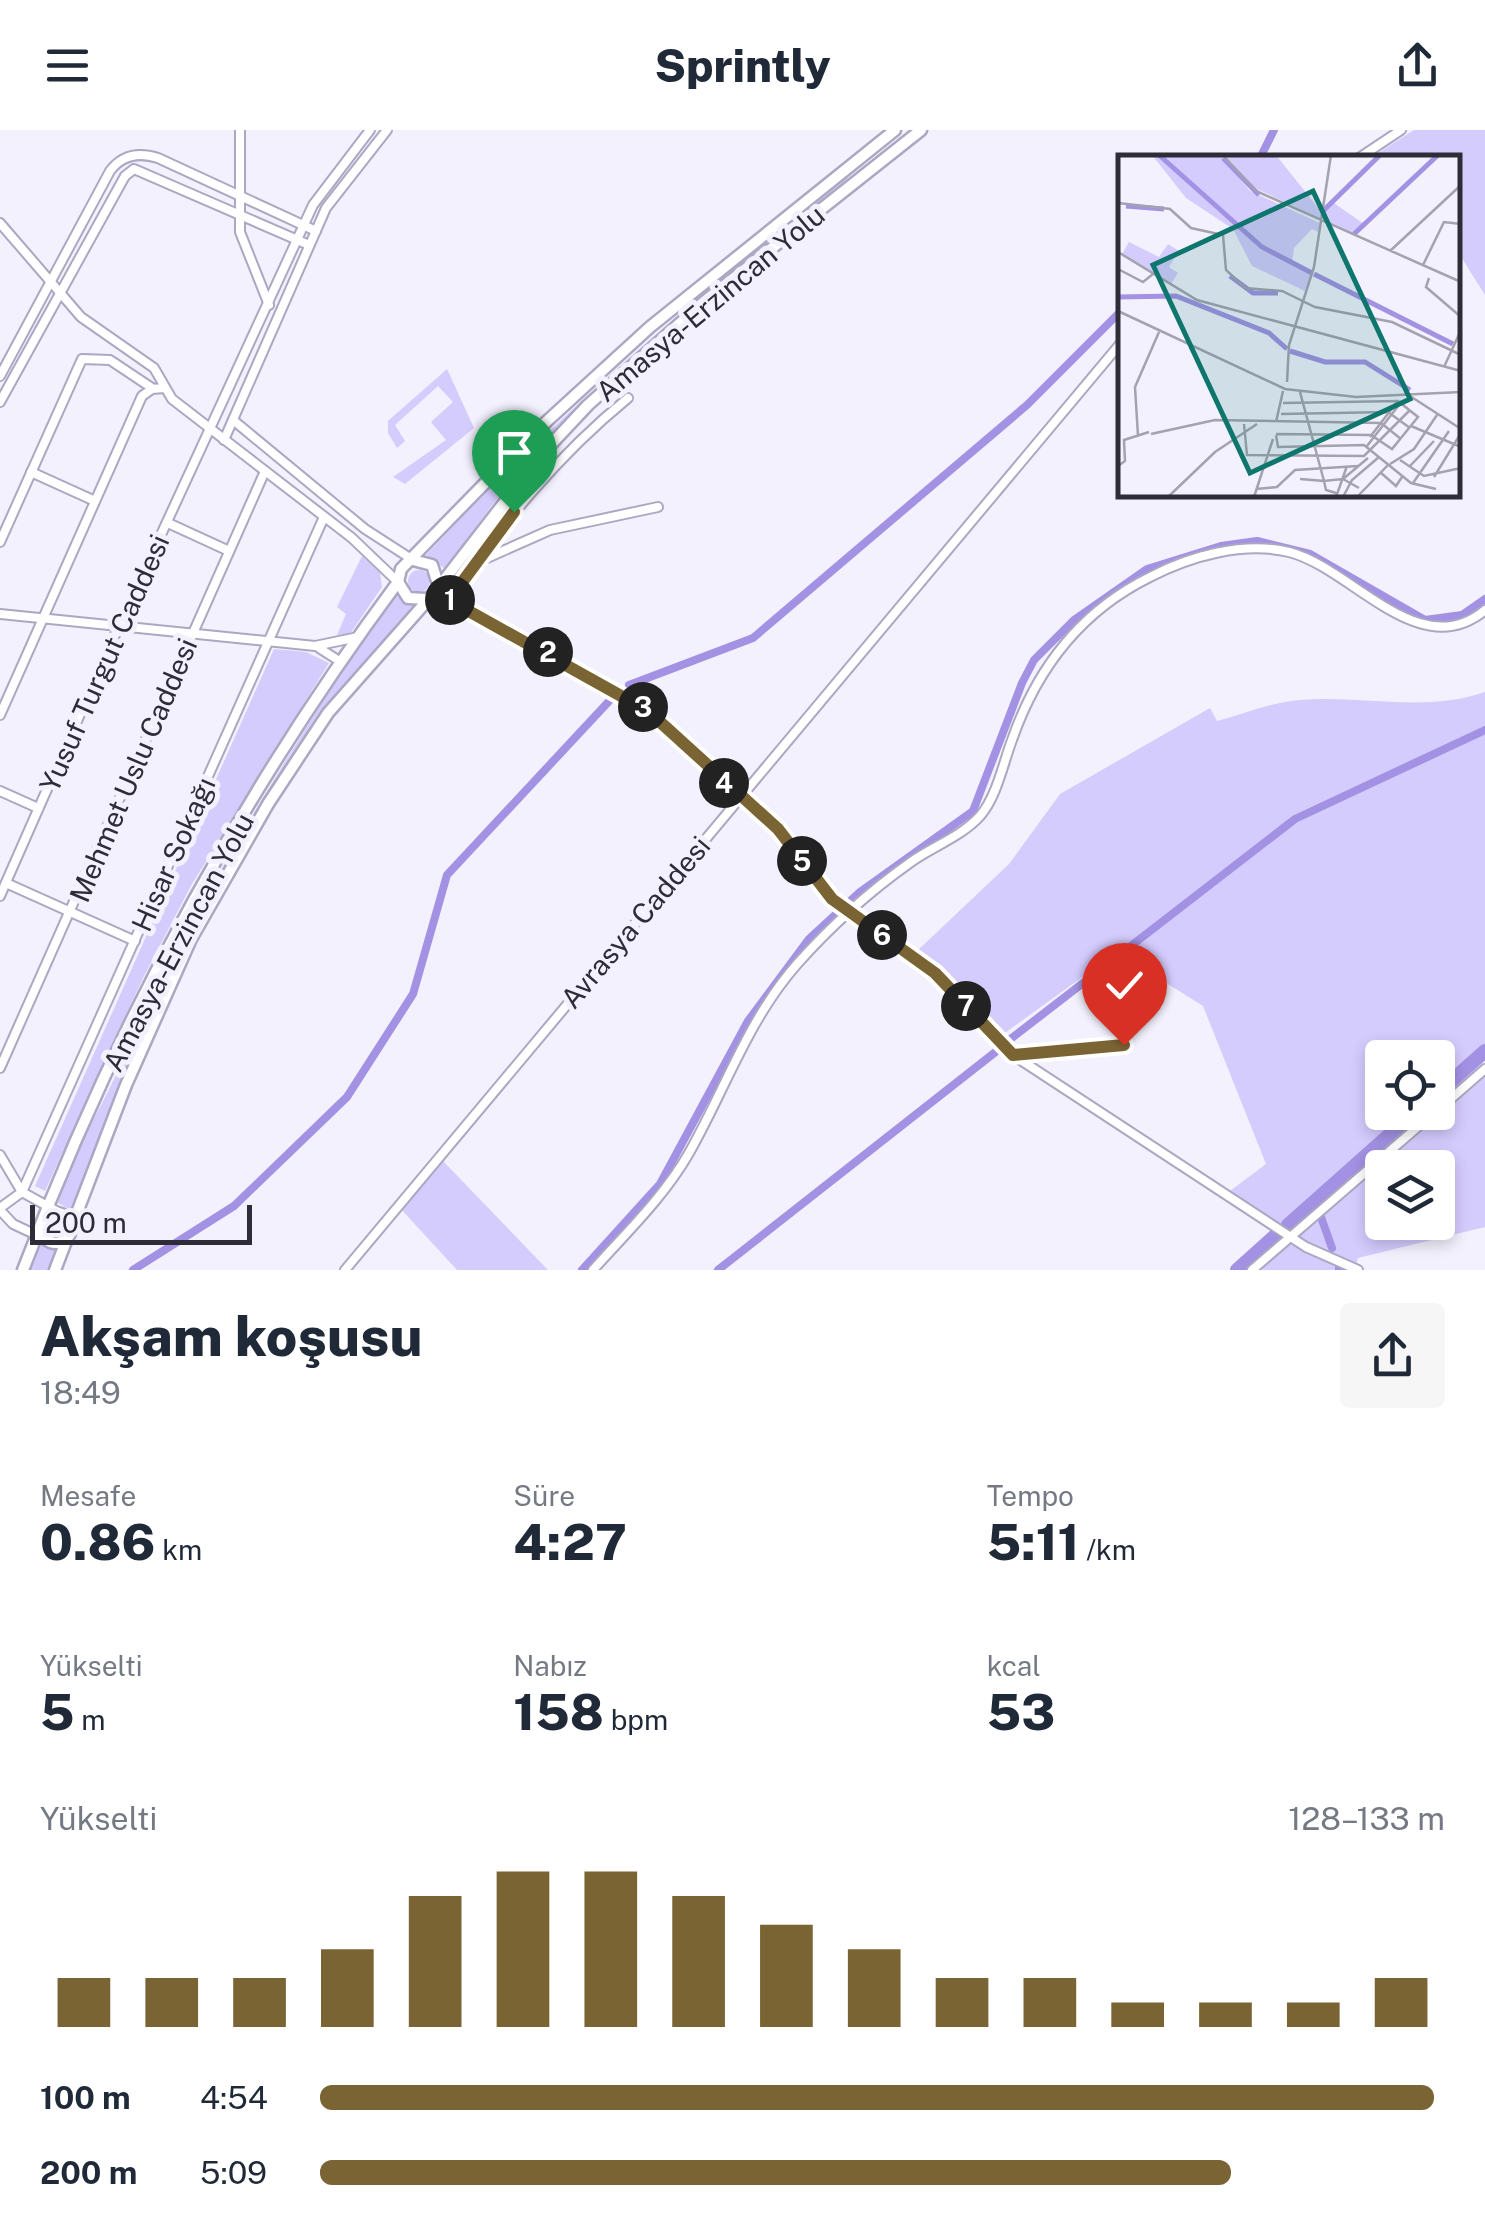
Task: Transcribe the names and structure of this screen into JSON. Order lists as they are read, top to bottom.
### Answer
{
  "streets": {
    "highway": ["Amasya-Erzincan Yolu"],
    "street": [
      "Yusuf Turgut Caddesi",
      "Mehmet Uslu Caddesi",
      "Hisar Sokağı",
      "Avrasya Caddesi"
    ]
  },
  "scale_bar": "200 m",
  "page": {
    "header": "Sprintly",
    "pins": [
      "1",
      "2",
      "3",
      "4",
      "5",
      "6",
      "7"
    ],
    "scale": "200 m",
    "heading": ["Akşam koşusu", "18:49"],
    "stats": [
      ["Mesafe", "0.86 km"],
      ["Süre", "4:27"],
      ["Tempo", "5:11 /km"],
      ["Yükselti", "5 m"],
      ["Nabız", "158 bpm"],
      ["kcal", "53"]
    ],
    "chart": ["Yükselti", "128–133 m"],
    "list": [
      {
        "name": "100 m",
        "note": "4:54"
      },
      {
        "name": "200 m",
        "note": "5:09"
      }
    ]
  }
}
